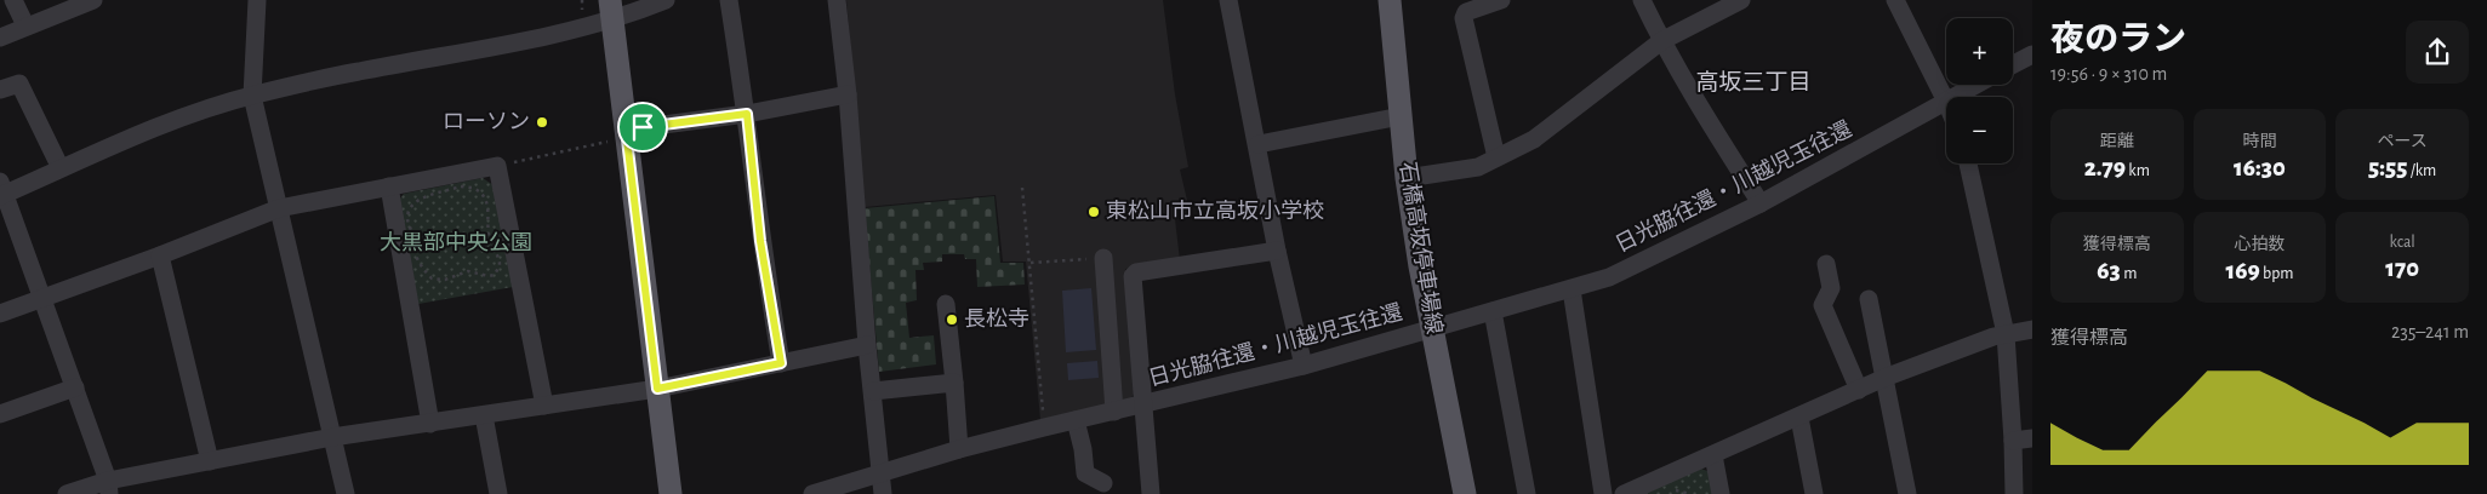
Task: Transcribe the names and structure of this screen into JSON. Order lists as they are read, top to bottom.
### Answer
{
  "streets": {
    "main road": ["石橋高坂停車場線"],
    "street": ["日光脇往還・川越児玉往還"]
  },
  "crossings": [
    ["日光脇往還・川越児玉往還", "石橋高坂停車場線"]
  ],
  "districts": ["高坂三丁目"],
  "parks": ["大黒部中央公園"],
  "places": ["ローソン", "東松山市立高坂小学校", "長松寺"],
  "page": {
    "heading": ["夜のラン", "19:56 · 9 × 310 m"],
    "map_buttons": ["+", "−"],
    "stats": [
      ["距離", "2.79 km"],
      ["時間", "16:30"],
      ["ペース", "5:55 /km"],
      ["獲得標高", "63 m"],
      ["心拍数", "169 bpm"],
      ["kcal", "170"]
    ],
    "chart": ["獲得標高", "235–241 m"]
  }
}
